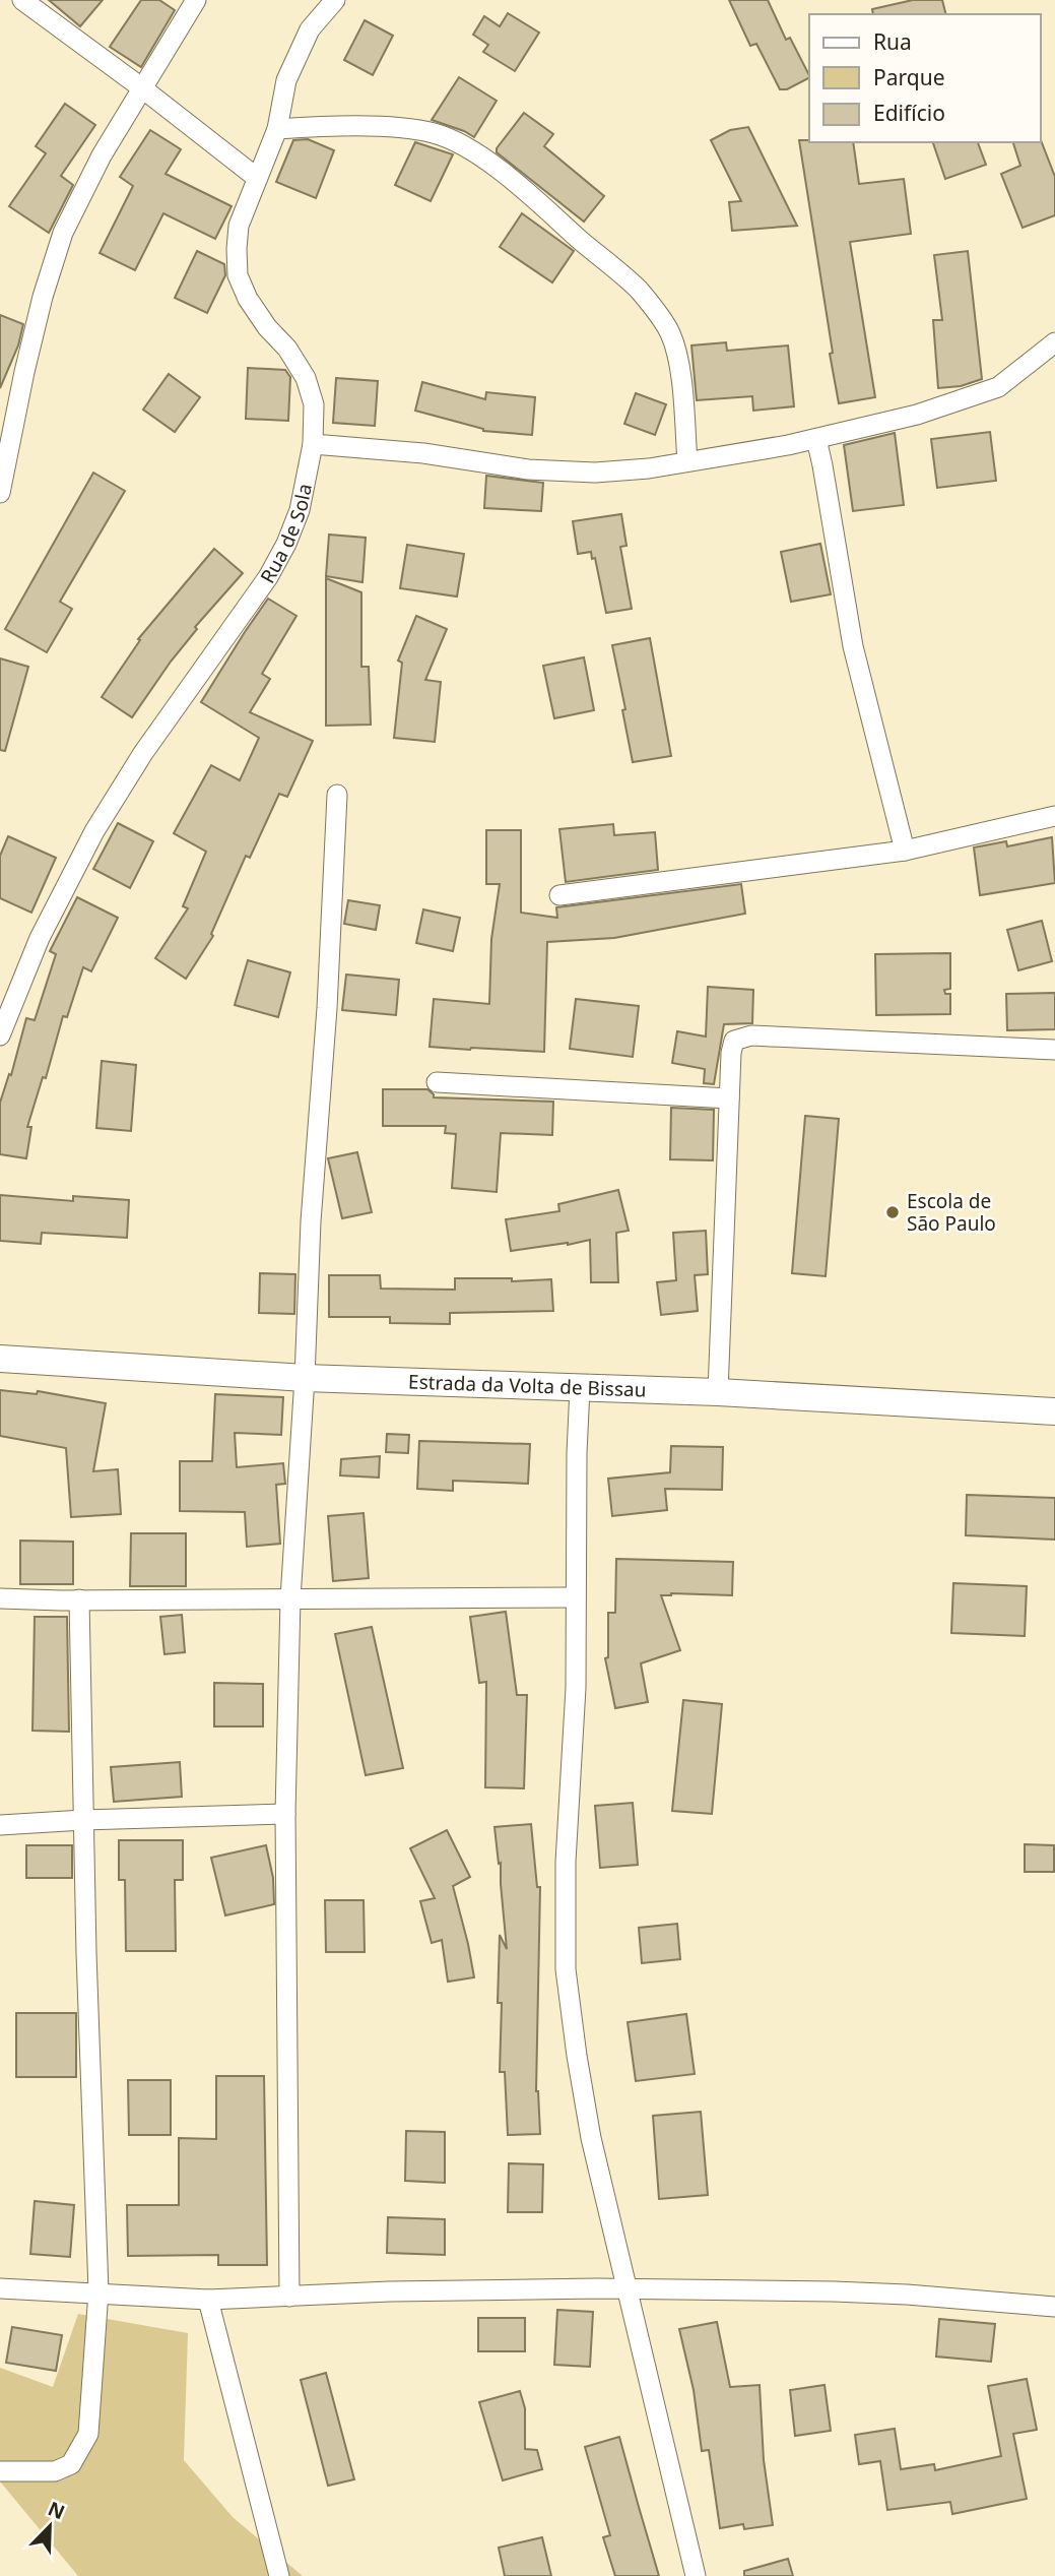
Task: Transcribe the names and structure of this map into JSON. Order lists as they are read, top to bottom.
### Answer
{
  "streets": {
    "main road": ["Estrada da Volta de Bissau"],
    "street": ["Rua de Sola"]
  },
  "places": ["Escola de São Paulo"],
  "legend": ["Rua", "Parque", "Edifício"],
  "north": "top right"
}
